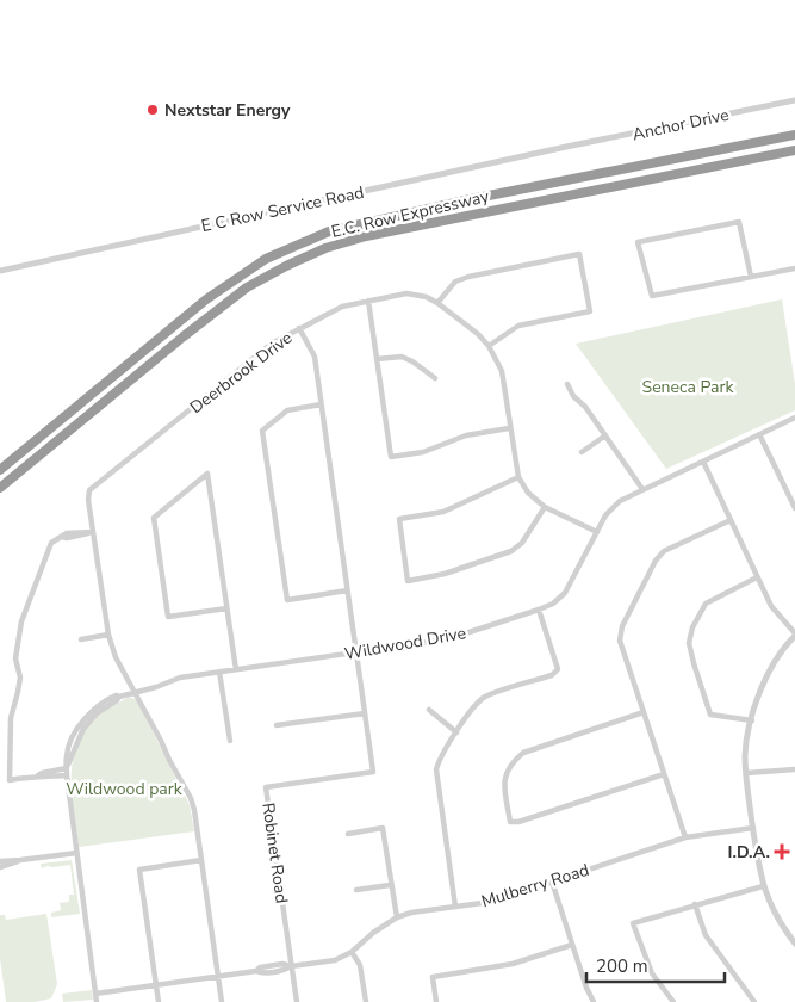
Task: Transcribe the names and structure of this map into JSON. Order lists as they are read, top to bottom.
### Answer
{
  "streets": {
    "highway": ["E.C. Row Expressway"],
    "street": [
      "Anchor Drive",
      "E C Row Service Road",
      "Deerbrook Drive",
      "Wildwood Drive",
      "Robinet Road",
      "Mulberry Road"
    ]
  },
  "crossings": [
    ["Anchor Drive", "E C Row Service Road"],
    ["Deerbrook Drive", "Wildwood Drive"],
    ["Deerbrook Drive", "Robinet Road"],
    ["Wildwood Drive", "Robinet Road"],
    ["Robinet Road", "Mulberry Road"]
  ],
  "parks": ["Seneca Park", "Wildwood park"],
  "places": {
    "other": ["Nextstar Energy"],
    "health": ["I.D.A."]
  },
  "scale_bar": "200 m"
}
